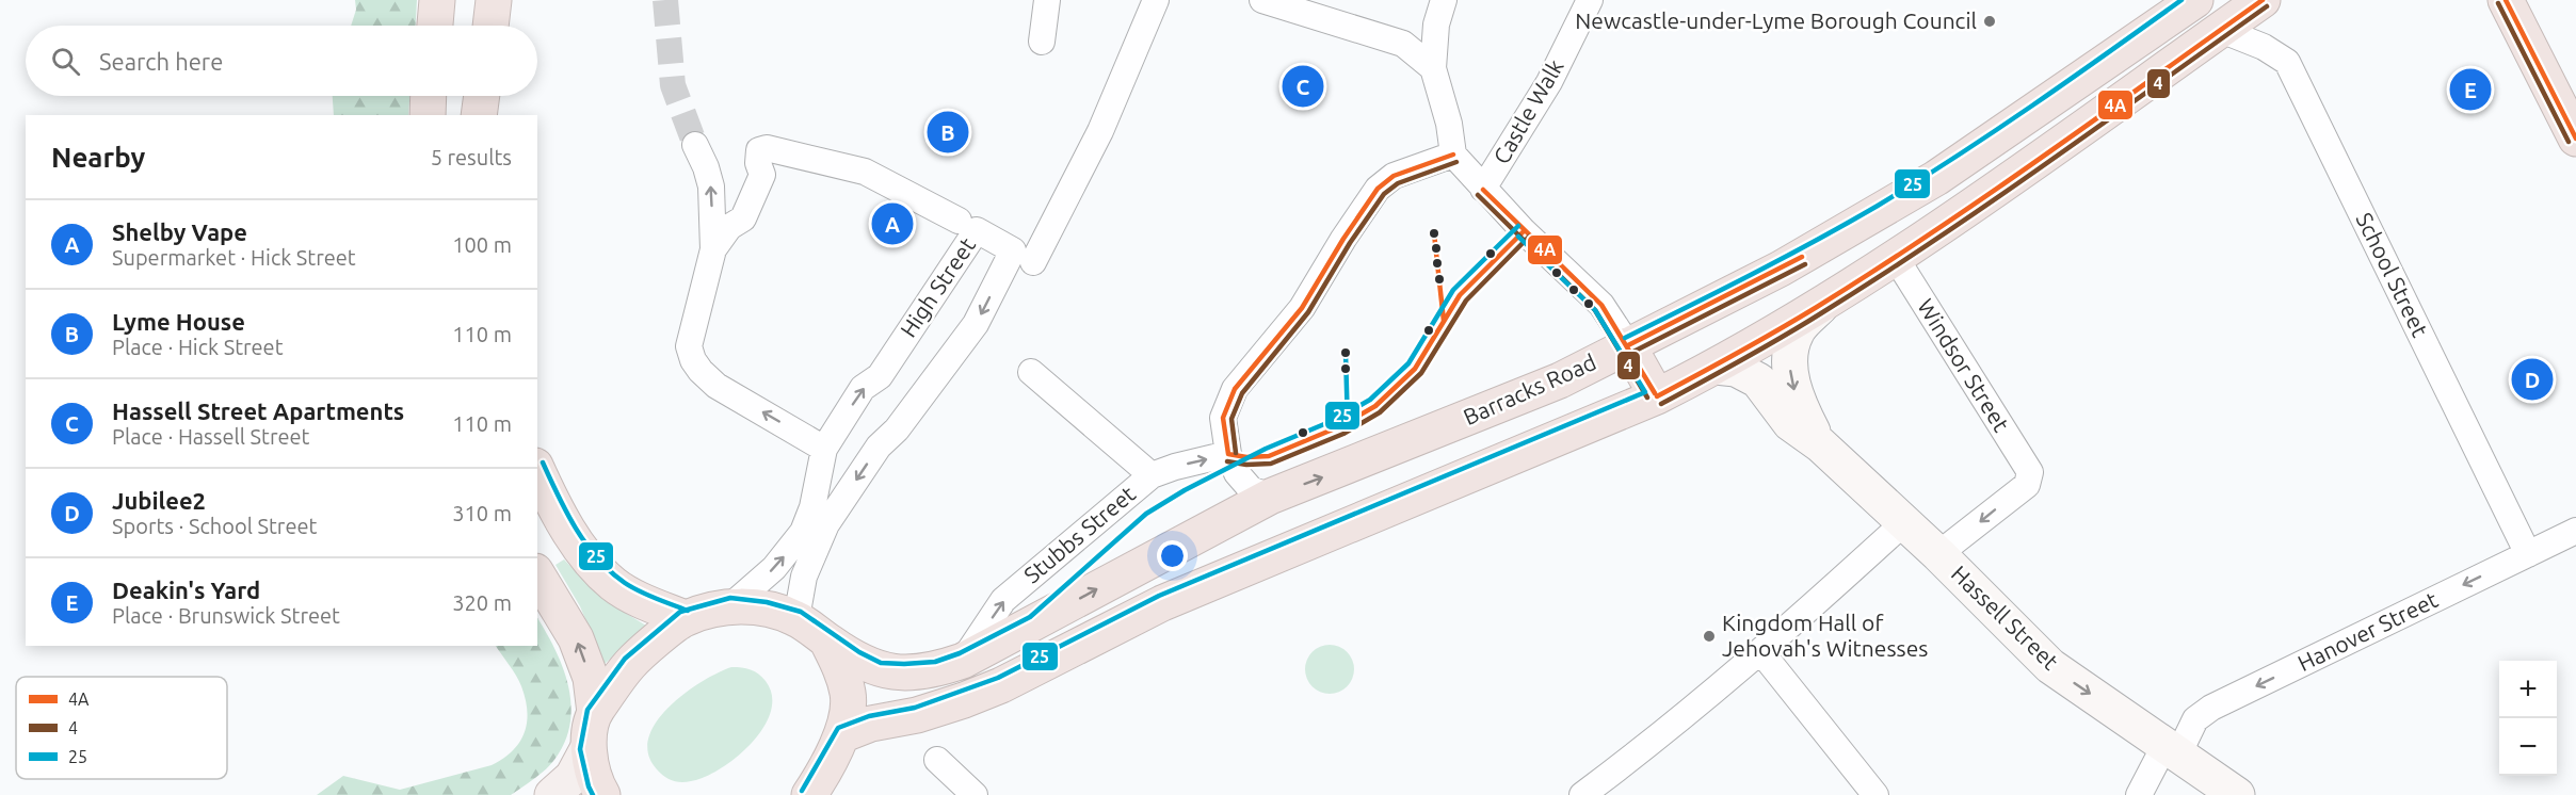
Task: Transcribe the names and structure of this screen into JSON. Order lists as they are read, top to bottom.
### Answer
{
  "streets": {
    "highway": ["Barracks Road"],
    "street": [
      "Castle Walk",
      "School Street",
      "High Street",
      "Windsor Street",
      "Stubbs Street",
      "Hassell Street",
      "Hanover Street"
    ]
  },
  "crossings": [
    ["School Street", "Hanover Street"],
    ["High Street", "Barracks Road"],
    ["Windsor Street", "Hassell Street"],
    ["Barracks Road", "Stubbs Street"],
    ["Hassell Street", "Hanover Street"]
  ],
  "one_way": ["Stubbs Street", "Hanover Street"],
  "places": ["Newcastle-under-Lyme Borough Council", "Kingdom Hall of Jehovah's Witnesses"],
  "lines": ["transit line 4A", "transit line 25", "transit line 4"],
  "legend": ["4A", "4", "25"],
  "page": {
    "search": "Search here",
    "pins": [
      "C",
      "E",
      "B",
      "A",
      "D"
    ],
    "heading": ["Nearby", "5 results"],
    "list": [
      {
        "mark": "A",
        "name": "Shelby Vape",
        "note": "Supermarket · Hick Street",
        "value": "100 m"
      },
      {
        "mark": "B",
        "name": "Lyme House",
        "note": "Place · Hick Street",
        "value": "110 m"
      },
      {
        "mark": "C",
        "name": "Hassell Street Apartments",
        "note": "Place · Hassell Street",
        "value": "110 m"
      },
      {
        "mark": "D",
        "name": "Jubilee2",
        "note": "Sports · School Street",
        "value": "310 m"
      },
      {
        "mark": "E",
        "name": "Deakin's Yard",
        "note": "Place · Brunswick Street",
        "value": "320 m"
      }
    ],
    "map_buttons": ["+", "−"]
  }
}
